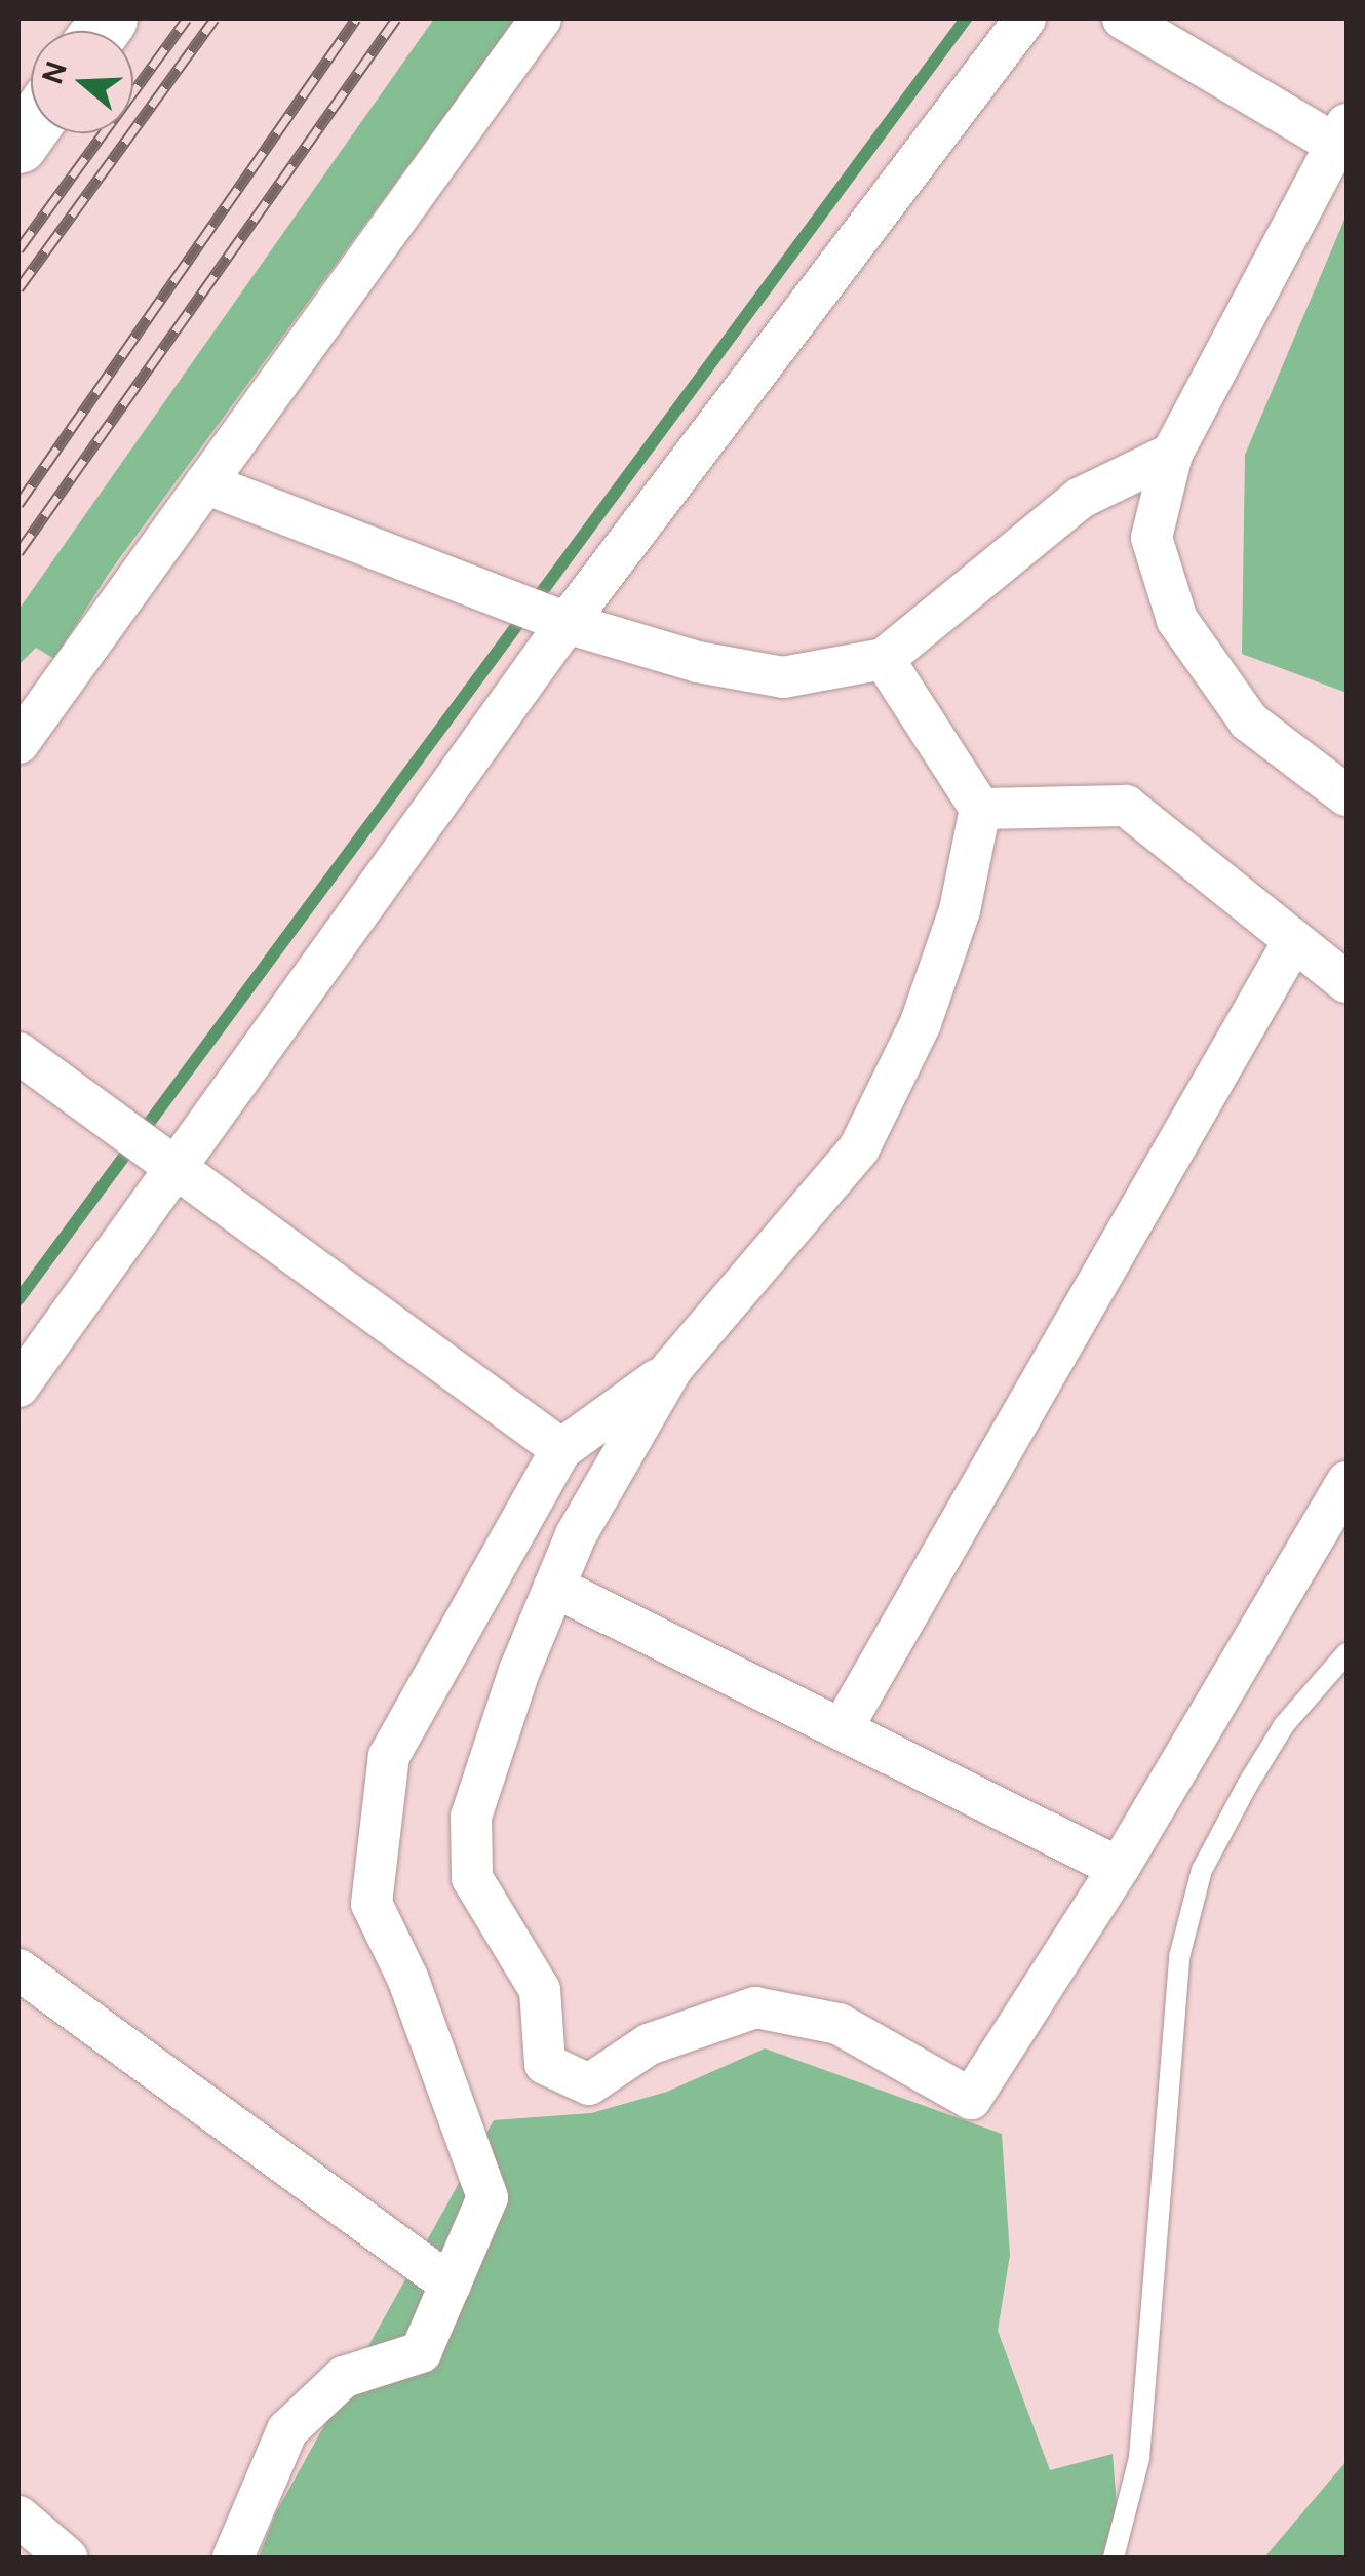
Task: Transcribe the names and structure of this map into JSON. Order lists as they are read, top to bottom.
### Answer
{
  "north": "left"
}
